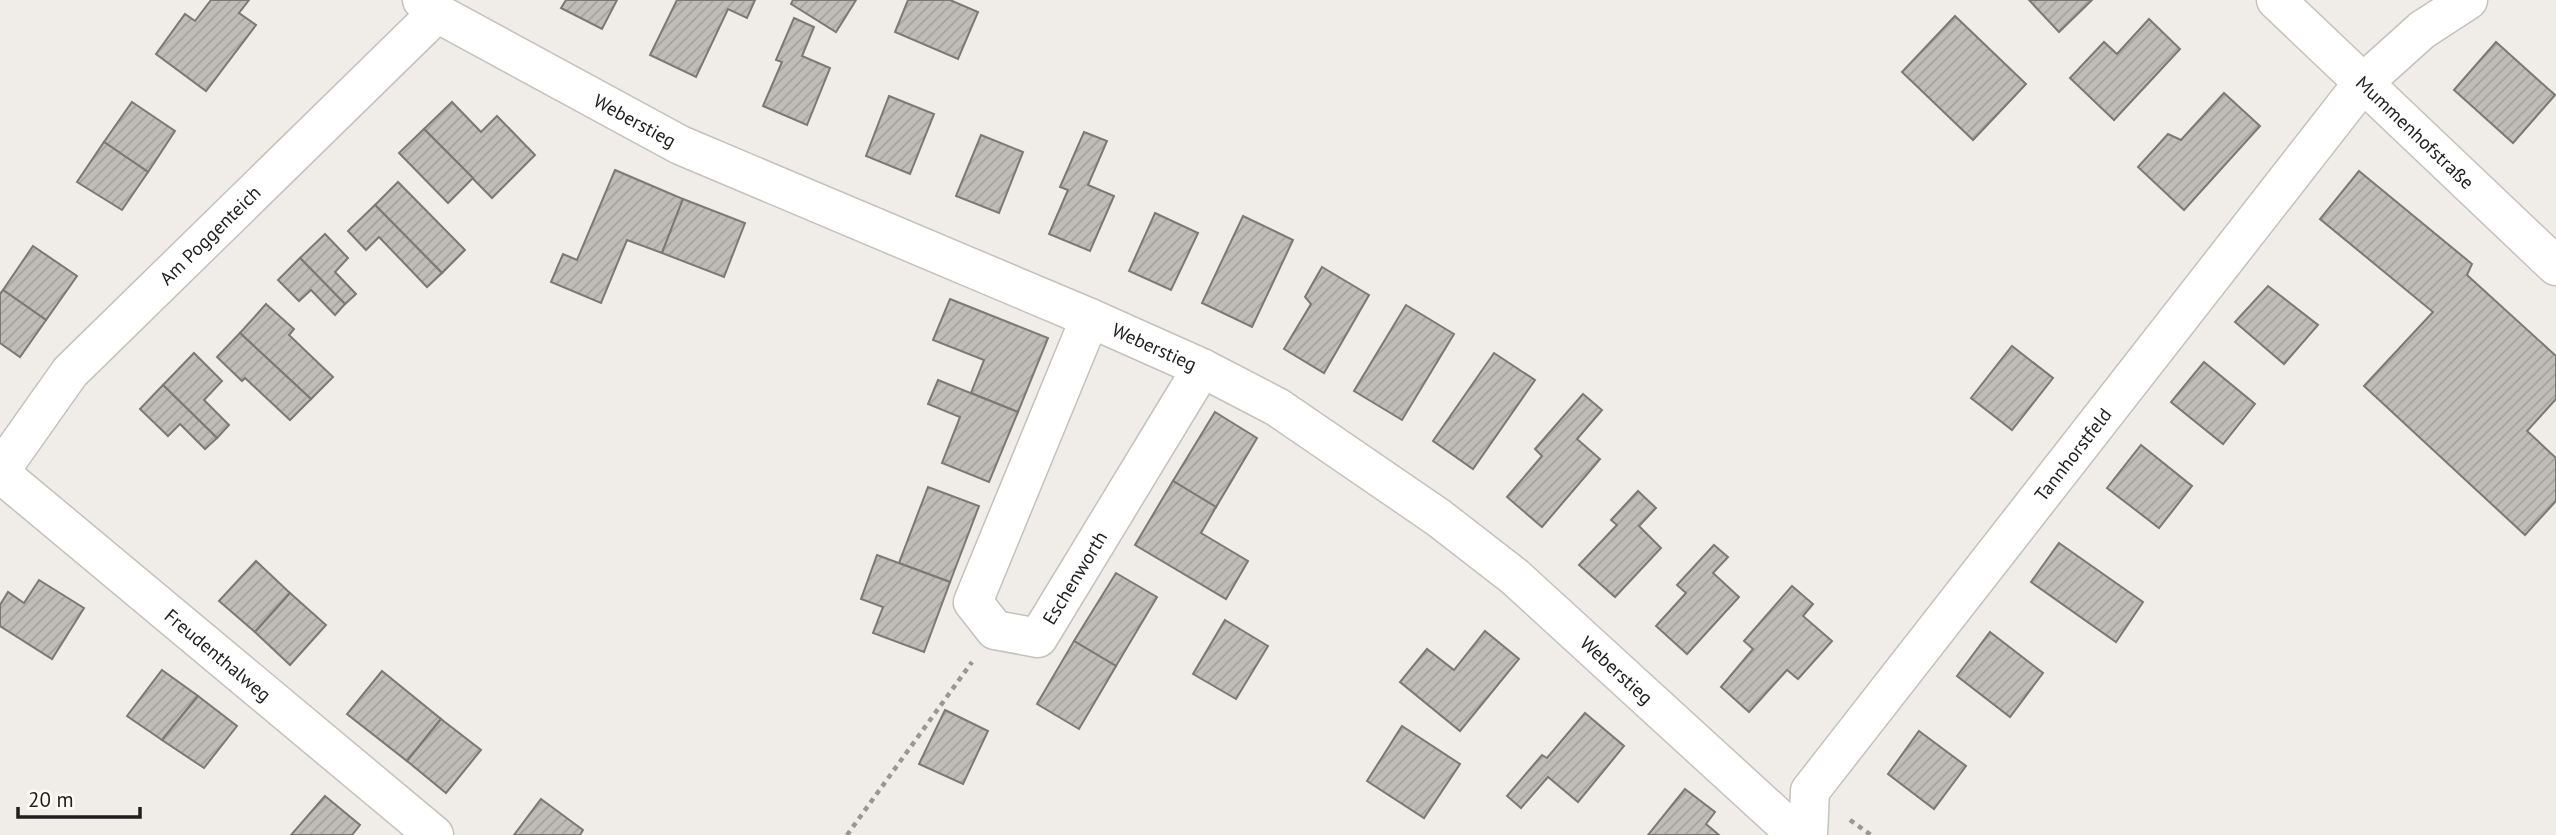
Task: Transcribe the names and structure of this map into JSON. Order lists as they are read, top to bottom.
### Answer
{
  "streets": {
    "street": [
      "Weberstieg",
      "Mummenhofstraße",
      "Am Poggenteich",
      "Tannhorstfeld",
      "Eschenworth",
      "Freudenthalweg"
    ]
  },
  "crossings": [
    ["Weberstieg", "Am Poggenteich"],
    ["Weberstieg", "Eschenworth"],
    ["Mummenhofstraße", "Tannhorstfeld"],
    ["Am Poggenteich", "Freudenthalweg"]
  ],
  "scale_bar": "20 m"
}
